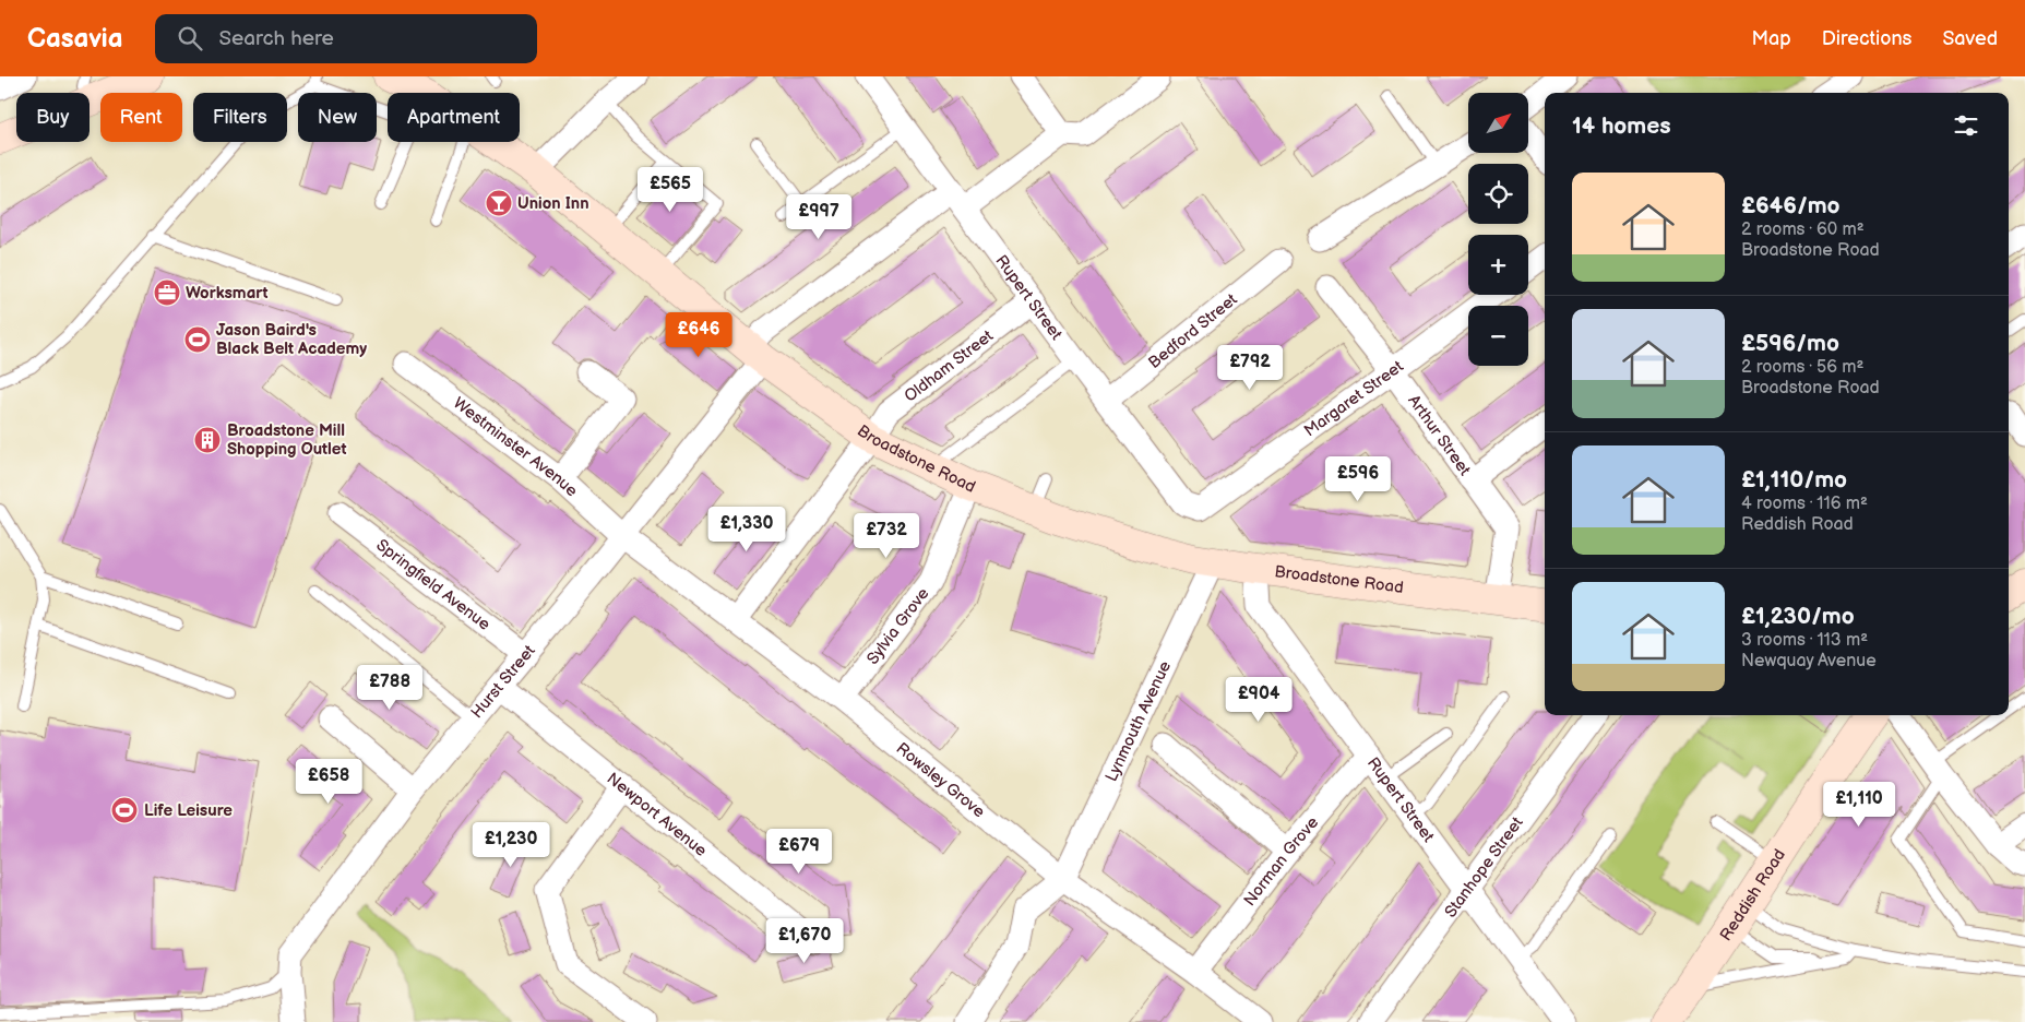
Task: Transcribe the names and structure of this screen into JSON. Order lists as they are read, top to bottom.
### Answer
{
  "streets": {
    "main road": ["Broadstone Road", "Reddish Road"],
    "street": [
      "Rupert Street",
      "Bedford Street",
      "Oldham Street",
      "Margaret Street",
      "Arthur Street",
      "Westminster Avenue",
      "Springfield Avenue",
      "Sylvia Grove",
      "Hurst Street",
      "Lynmouth Avenue",
      "Rowsley Grove",
      "Newport Avenue",
      "Norman Grove",
      "Stanhope Street"
    ]
  },
  "crossings": [
    ["Rupert Street", "Bedford Street"],
    ["Rupert Street", "Oldham Street"],
    ["Rupert Street", "Margaret Street"],
    ["Rupert Street", "Broadstone Road"],
    ["Rupert Street", "Hurst Street"],
    ["Rupert Street", "Norman Grove"],
    ["Rupert Street", "Stanhope Street"],
    ["Oldham Street", "Broadstone Road"],
    ["Oldham Street", "Rowsley Grove"],
    ["Margaret Street", "Arthur Street"],
    ["Arthur Street", "Broadstone Road"],
    ["Westminster Avenue", "Hurst Street"],
    ["Westminster Avenue", "Rowsley Grove"],
    ["Broadstone Road", "Sylvia Grove"],
    ["Broadstone Road", "Hurst Street"],
    ["Broadstone Road", "Lynmouth Avenue"],
    ["Springfield Avenue", "Hurst Street"],
    ["Sylvia Grove", "Rowsley Grove"],
    ["Hurst Street", "Rowsley Grove"],
    ["Hurst Street", "Newport Avenue"],
    ["Lynmouth Avenue", "Rowsley Grove"],
    ["Rowsley Grove", "Norman Grove"]
  ],
  "places": {
    "bar": ["Union Inn"],
    "office": ["Worksmart"],
    "sports": ["Jason Baird's Black Belt Academy", "Life Leisure"],
    "building": ["Broadstone Mill Shopping Outlet"]
  },
  "north": "top right",
  "page": {
    "header": "Casavia",
    "search": "Search here",
    "nav": ["Map", "Directions", "Saved"],
    "map_buttons": ["+", "−"],
    "chip": [
      "Buy",
      "Rent",
      "Filters",
      "New",
      "Apartment"
    ],
    "heading": "14 homes",
    "list": [
      {
        "name": "£646/mo",
        "note": "2 rooms · 60 m² · Broadstone Road"
      },
      {
        "name": "£596/mo",
        "note": "2 rooms · 56 m² · Broadstone Road"
      },
      {
        "name": "£1,110/mo",
        "note": "4 rooms · 116 m² · Reddish Road"
      },
      {
        "name": "£1,230/mo",
        "note": "3 rooms · 113 m² · Newquay Avenue"
      }
    ],
    "price": [
      "£565",
      "£997",
      "£646",
      "£792",
      "£596",
      "£1,330",
      "£732",
      "£788",
      "£904",
      "£658",
      "£1,110",
      "£1,230",
      "£679",
      "£1,670"
    ]
  }
}
